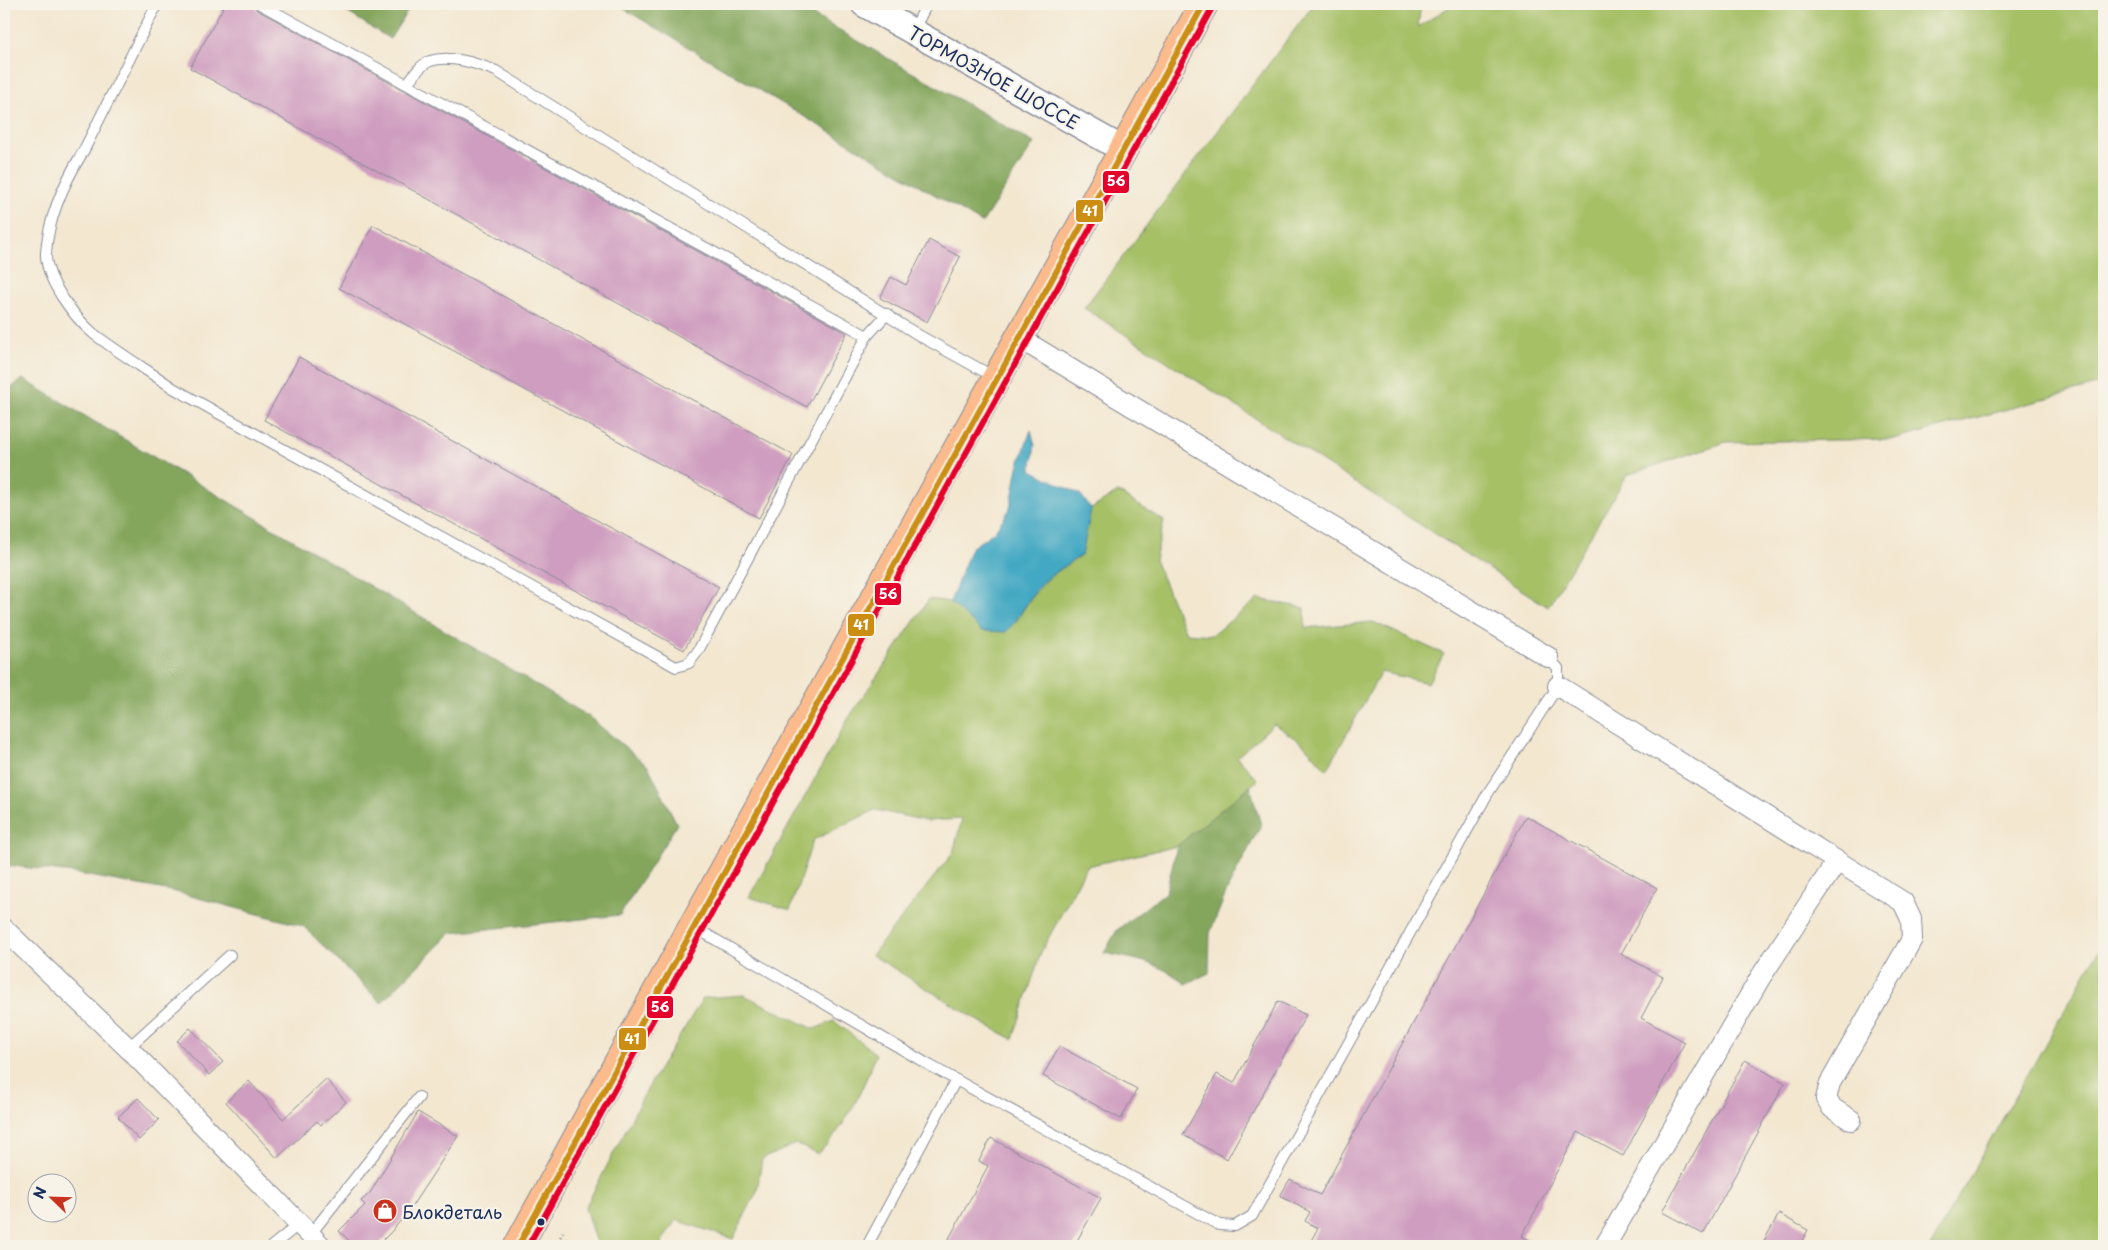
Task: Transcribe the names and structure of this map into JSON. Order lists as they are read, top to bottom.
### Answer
{
  "streets": {
    "street": ["ТОРМОЗНОЕ ШОССЕ"]
  },
  "places": {
    "shop": ["Блокдеталь"]
  },
  "lines": ["transit line 41", "transit line 56"],
  "north": "top left"
}
